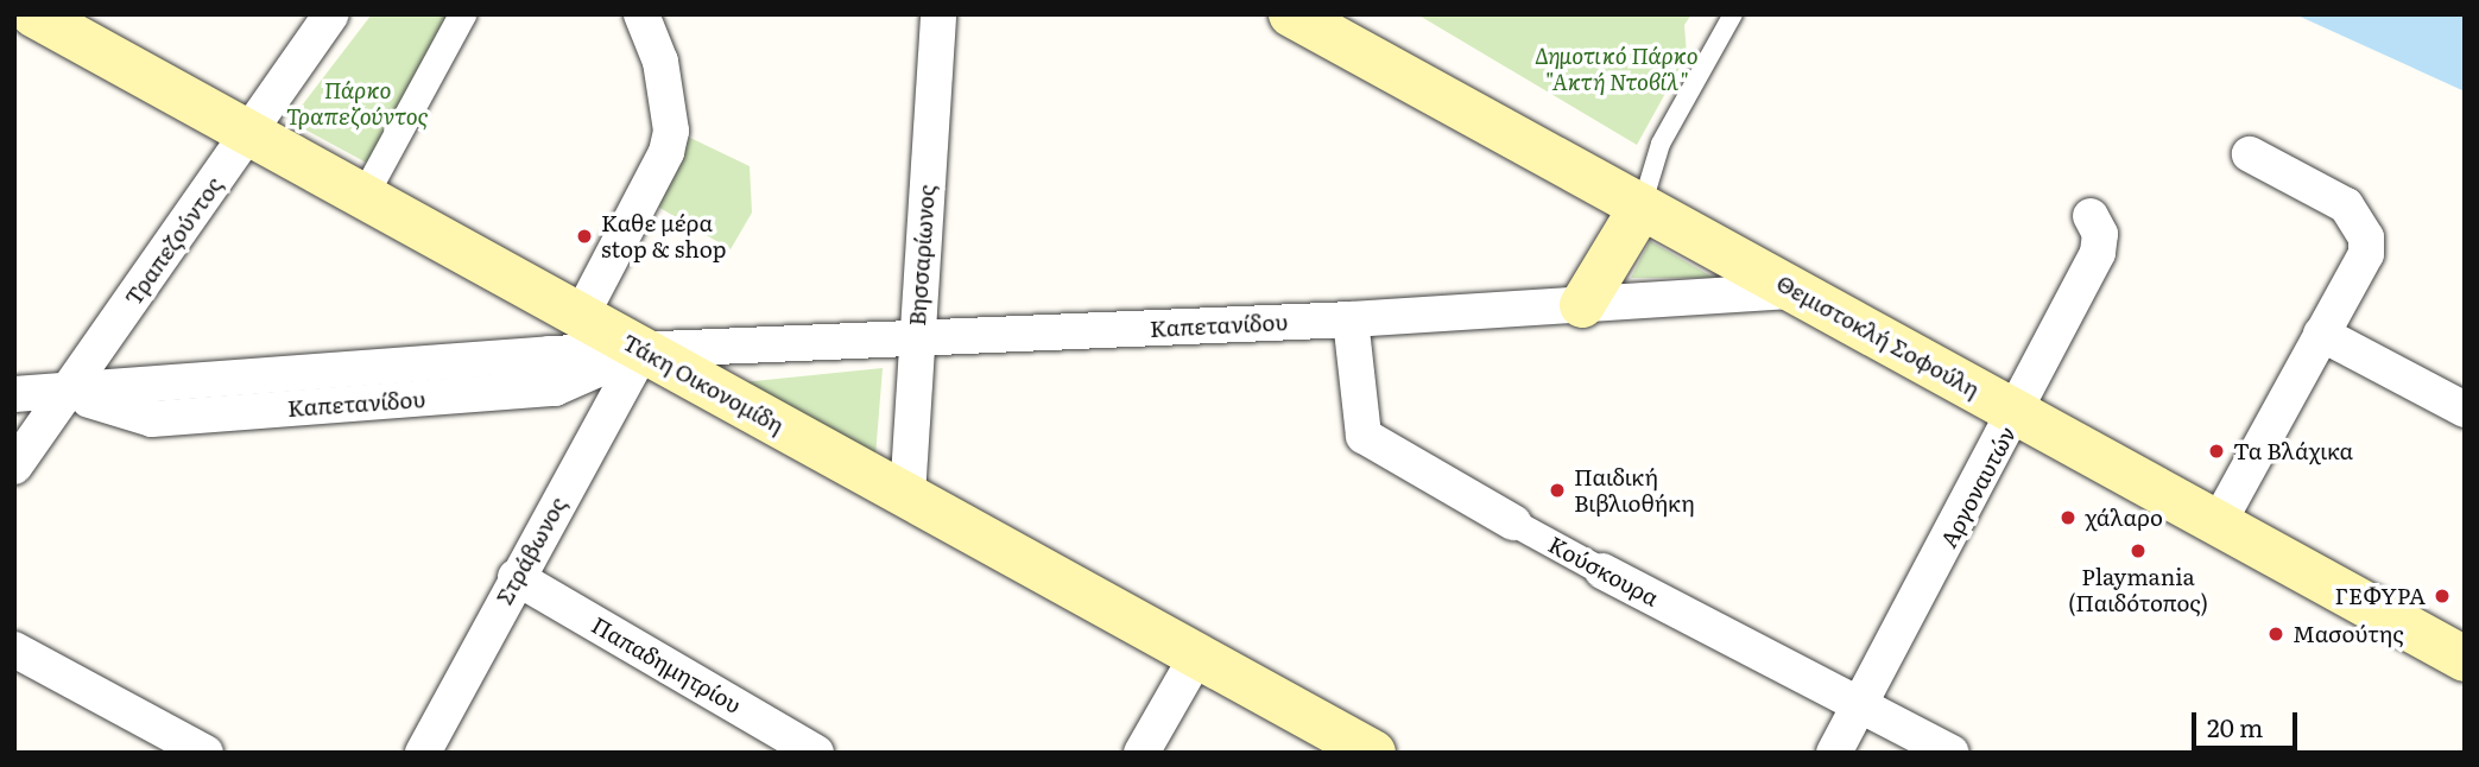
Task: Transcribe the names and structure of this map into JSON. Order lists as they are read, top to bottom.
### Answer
{
  "streets": {
    "main road": ["Θεμιστοκλή Σοφούλη", "Τάκη Οικονομίδη"],
    "street": [
      "Τραπεζούντος",
      "Βησσαρίωνος",
      "Καπετανίδου",
      "Αργοναυτών",
      "Στράβωνος",
      "Κούσκουρα",
      "Παπαδημητρίου"
    ]
  },
  "crossings": [
    ["Τραπεζούντος", "Καπετανίδου"],
    ["Τραπεζούντος", "Τάκη Οικονομίδη"],
    ["Βησσαρίωνος", "Καπετανίδου"],
    ["Βησσαρίωνος", "Τάκη Οικονομίδη"],
    ["Καπετανίδου", "Θεμιστοκλή Σοφούλη"],
    ["Καπετανίδου", "Τάκη Οικονομίδη"],
    ["Καπετανίδου", "Στράβωνος"],
    ["Καπετανίδου", "Κούσκουρα"],
    ["Θεμιστοκλή Σοφούλη", "Αργοναυτών"],
    ["Τάκη Οικονομίδη", "Στράβωνος"],
    ["Αργοναυτών", "Κούσκουρα"],
    ["Στράβωνος", "Παπαδημητρίου"]
  ],
  "parks": ["Δημοτικό Πάρκο \"Ακτή Ντοβίλ\"", "Πάρκο Τραπεζούντος"],
  "places": [
    "Καθε μέρα stop & shop",
    "Τα Βλάχικα",
    "Παιδική Βιβλιοθήκη",
    "χάλαρο",
    "Playmania (Παιδότοπος)",
    "ΓΕΦΥΡΑ",
    "Μασούτης"
  ],
  "scale_bar": "20 m"
}
